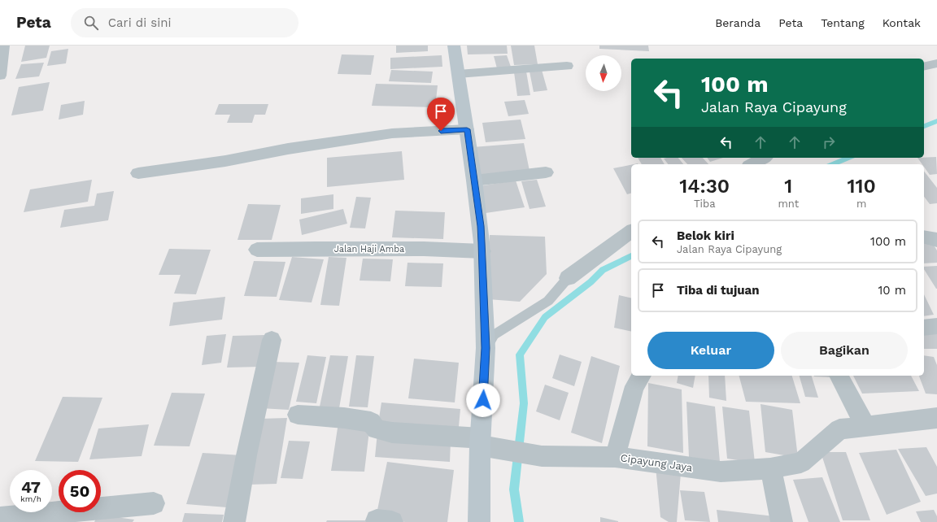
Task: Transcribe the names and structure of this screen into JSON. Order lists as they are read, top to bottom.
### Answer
{
  "streets": {
    "street": ["Jalan Haji Amba", "Cipayung Jaya"]
  },
  "north": "bottom",
  "page": {
    "header": "Peta",
    "search": "Cari di sini",
    "nav": [
      "Beranda",
      "Peta",
      "Tentang",
      "Kontak"
    ],
    "turn": ["100 m", "Jalan Raya Cipayung"],
    "eta": [
      "14:30",
      "Tiba",
      "1",
      "mnt",
      "110",
      "m"
    ],
    "list": [
      {
        "name": "Belok kiri",
        "note": "Jalan Raya Cipayung",
        "value": "100 m"
      },
      {
        "name": "Tiba di tujuan",
        "value": "10 m"
      }
    ],
    "buttons": ["Keluar", "Bagikan"],
    "speed": "47 km/h",
    "limit": "50"
  }
}
